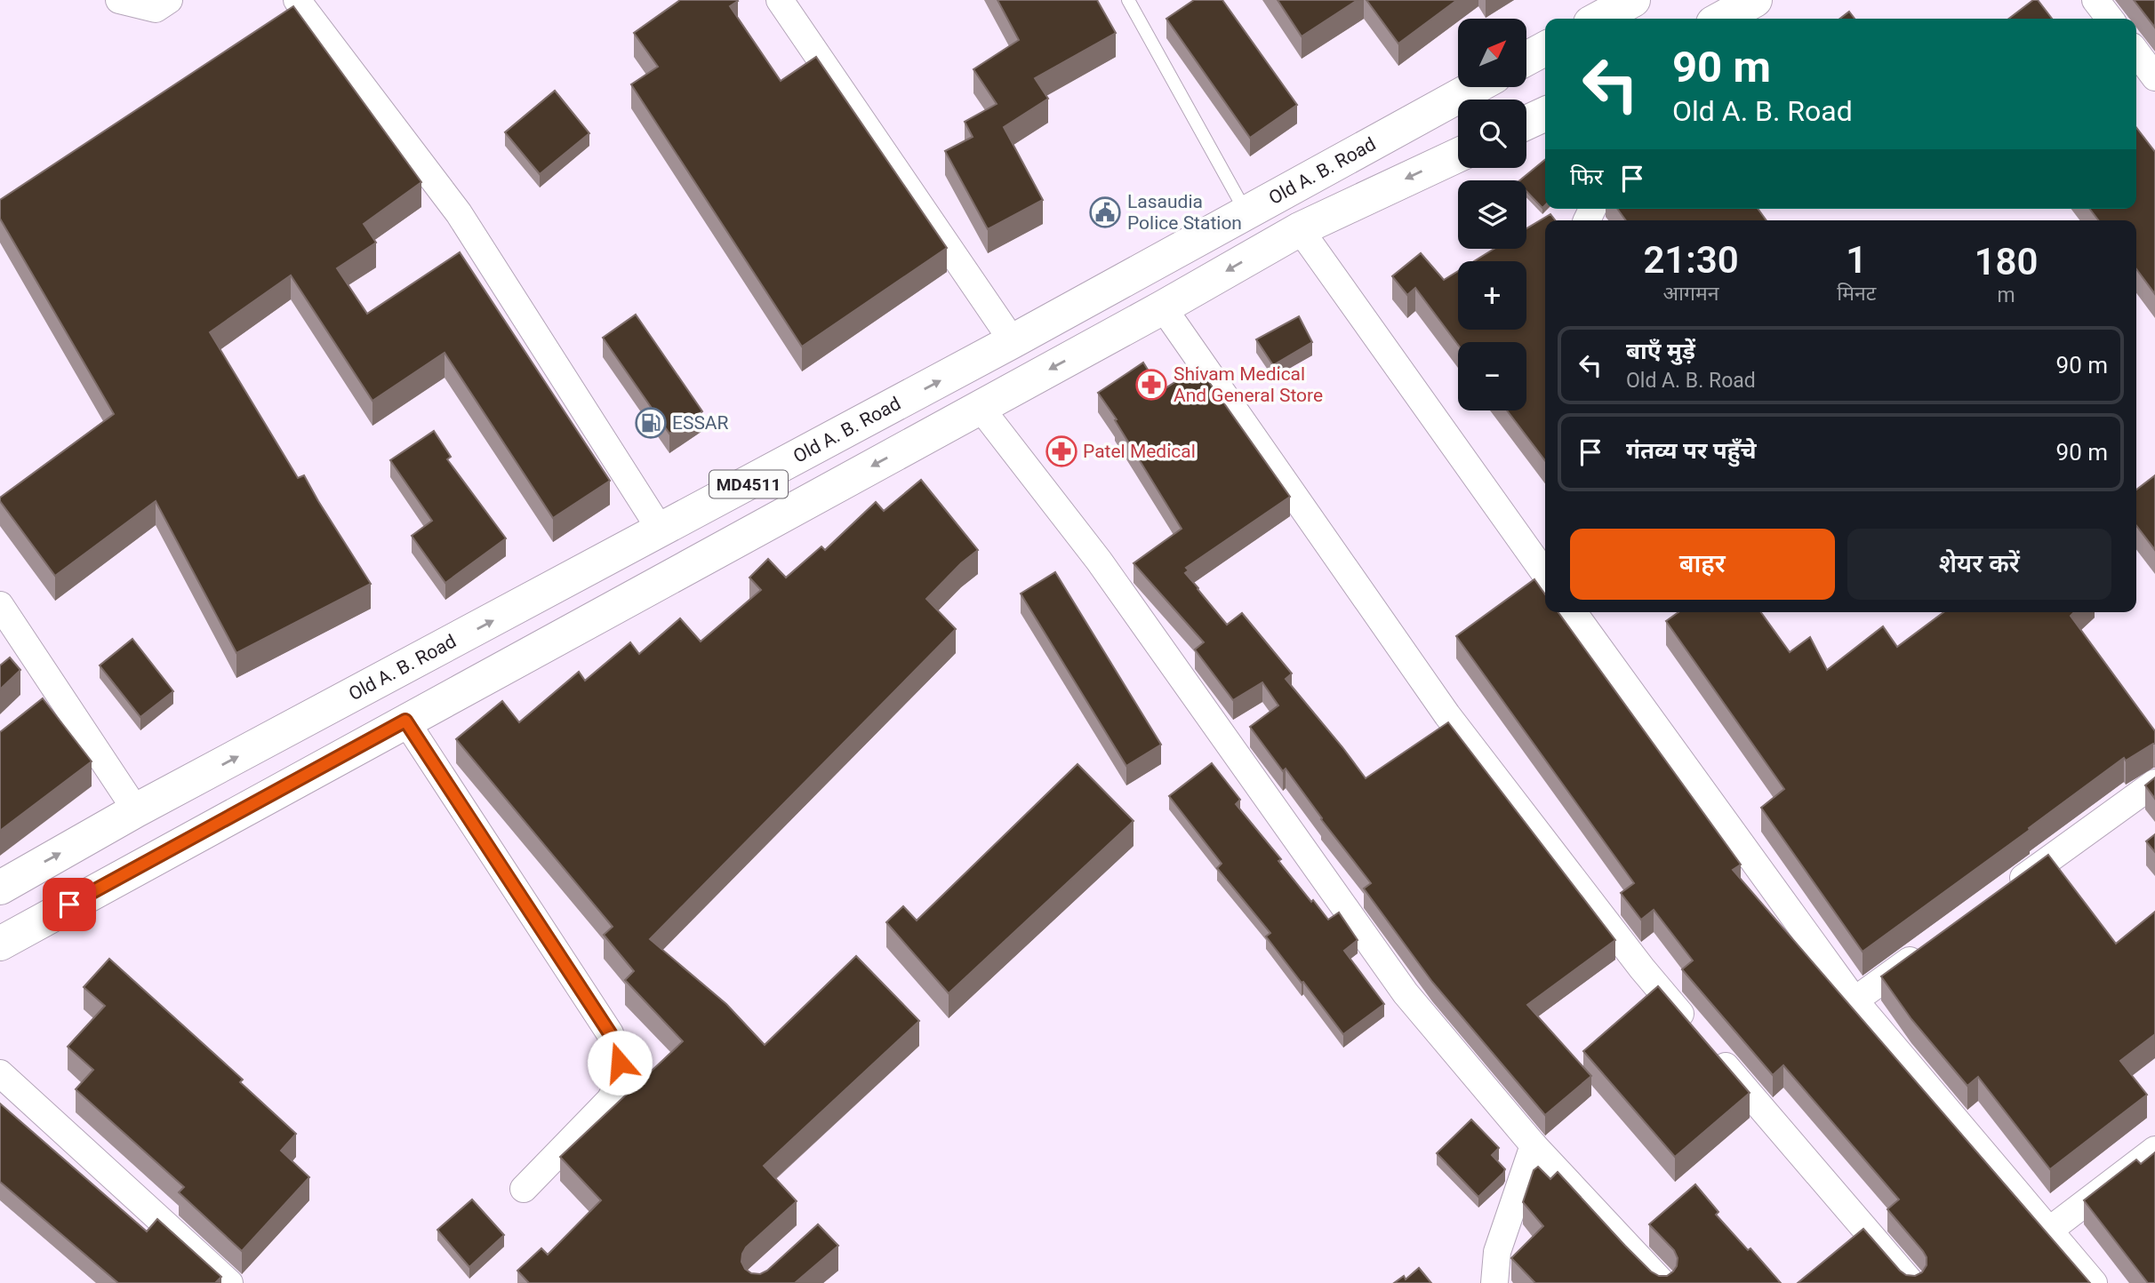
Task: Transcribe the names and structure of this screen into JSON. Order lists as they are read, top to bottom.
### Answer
{
  "streets": {
    "main road": ["Old A. B. Road", "MD4511"]
  },
  "places": {
    "public building": ["Lasaudia Police Station"],
    "pharmacy": ["Shivam Medical And General Store", "Patel Medical"],
    "fuel station": ["ESSAR"]
  },
  "north": "top right",
  "page": {
    "map_buttons": ["+", "−"],
    "turn": ["90 m", "Old A. B. Road"],
    "then": "फिर",
    "eta": [
      "21:30",
      "आगमन",
      "1",
      "मिनट",
      "180",
      "m"
    ],
    "list": [
      {
        "name": "बाएँ मुड़ें",
        "note": "Old A. B. Road",
        "value": "90 m"
      },
      {
        "name": "गंतव्य पर पहुँचे",
        "value": "90 m"
      }
    ],
    "buttons": ["बाहर", "शेयर करें"]
  }
}
